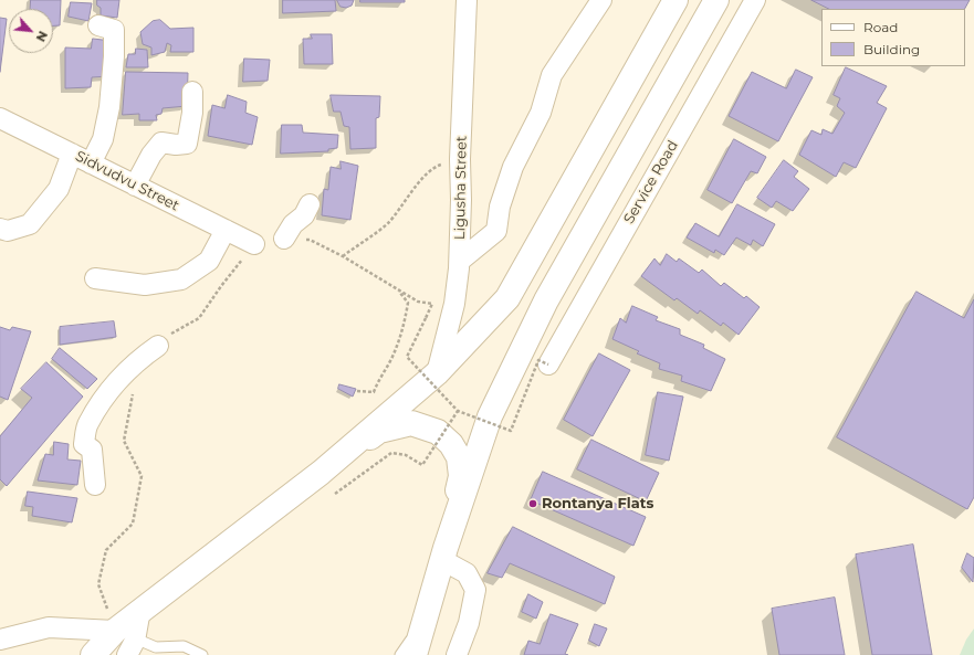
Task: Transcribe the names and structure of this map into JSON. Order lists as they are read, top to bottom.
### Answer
{
  "streets": {
    "street": ["Sidvudvu Street", "Service Road", "Ligusha Street"]
  },
  "places": ["Rontanya Flats"],
  "legend": ["Road", "Building"],
  "north": "bottom right"
}
